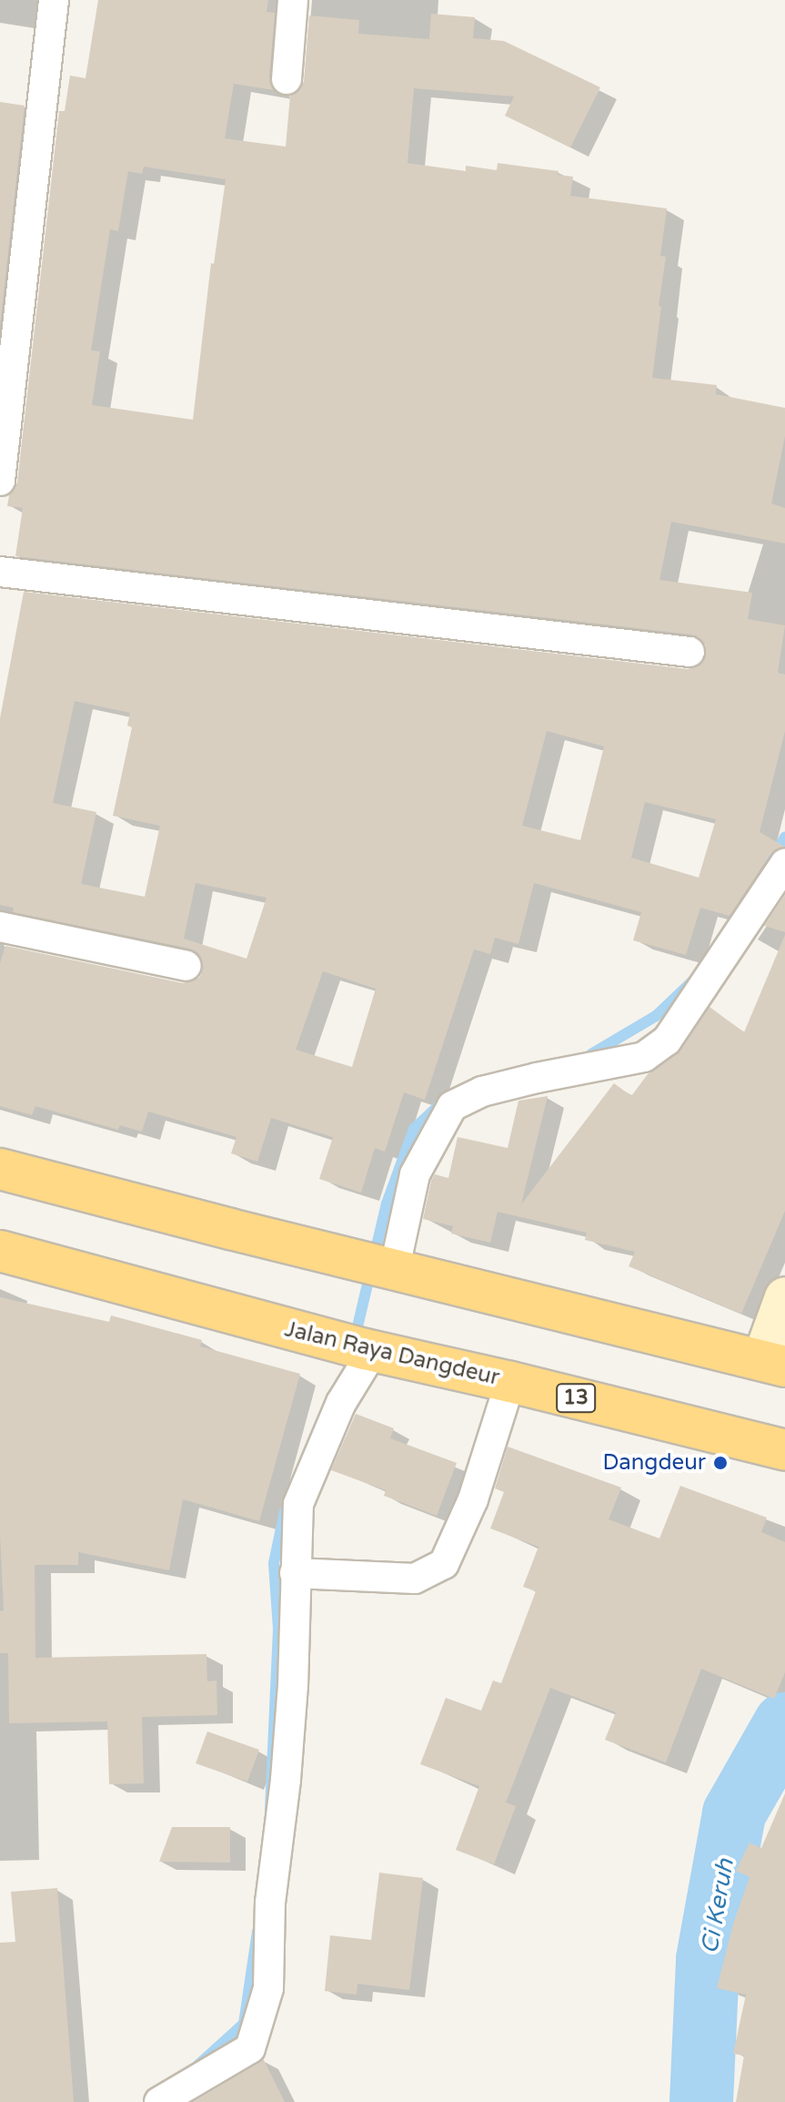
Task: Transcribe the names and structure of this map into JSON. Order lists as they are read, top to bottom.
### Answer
{
  "streets": {
    "highway": ["Jalan Raya Dangdeur", "13"]
  },
  "water": ["Ci Keruh"],
  "places": ["Dangdeur"]
}
